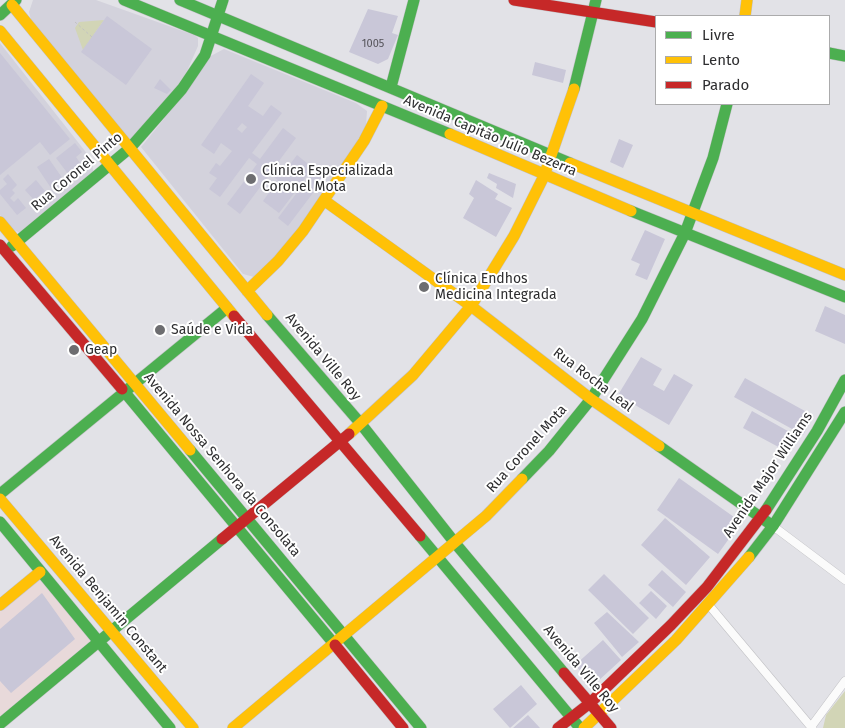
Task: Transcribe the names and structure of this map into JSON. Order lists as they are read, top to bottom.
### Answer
{
  "streets": {
    "main road": [
      "Avenida Capitão Júlio Bezerra",
      "Rua Coronel Pinto",
      "Avenida Ville Roy",
      "Rua Rocha Leal",
      "Rua Coronel Mota",
      "Avenida Nossa Senhora da Consolata",
      "Avenida Major Williams",
      "Avenida Benjamin Constant"
    ]
  },
  "crossings": [
    ["Avenida Capitão Júlio Bezerra", "Rua Coronel Pinto"],
    ["Avenida Capitão Júlio Bezerra", "Rua Coronel Mota"],
    ["Rua Coronel Pinto", "Avenida Ville Roy"],
    ["Rua Coronel Pinto", "Avenida Nossa Senhora da Consolata"],
    ["Avenida Ville Roy", "Rua Coronel Mota"],
    ["Avenida Ville Roy", "Avenida Major Williams"],
    ["Rua Rocha Leal", "Rua Coronel Mota"],
    ["Rua Rocha Leal", "Avenida Major Williams"],
    ["Rua Coronel Mota", "Avenida Nossa Senhora da Consolata"]
  ],
  "places": [
    "Clínica Especializada Coronel Mota",
    "Clínica Endhos Medicina Integrada",
    "Saúde e Vida",
    "Geap"
  ],
  "house_numbers": ["1005"],
  "legend": ["Livre", "Lento", "Parado"]
}
